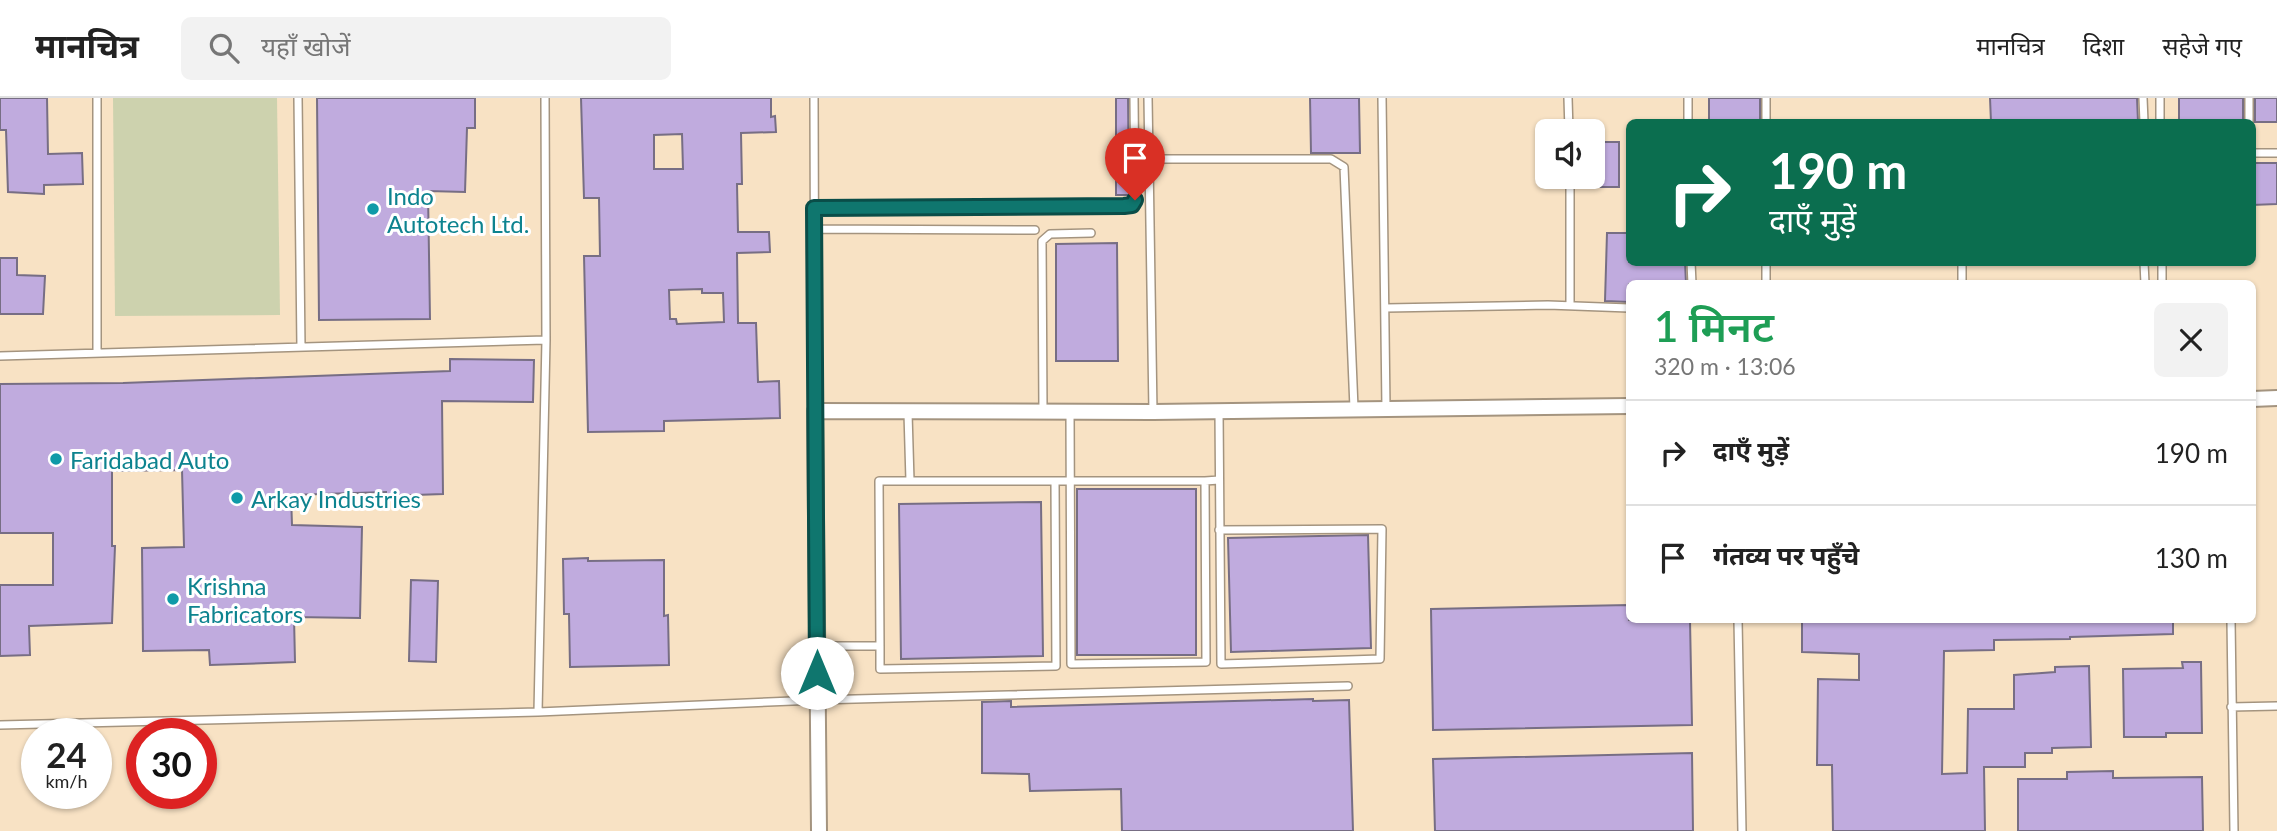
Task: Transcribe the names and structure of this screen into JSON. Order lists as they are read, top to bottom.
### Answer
{
  "places": [
    "Indo Autotech Ltd.",
    "Faridabad Auto",
    "Arkay Industries",
    "Krishna Fabricators"
  ],
  "page": {
    "header": "मानचित्र",
    "search": "यहाँ खोजें",
    "nav": ["मानचित्र", "दिशा", "सहेजे गए"],
    "turn": ["190 m", "दाएँ मुड़ें"],
    "heading": ["1 मिनट", "320 m · 13:06"],
    "list": [
      {
        "name": "दाएँ मुड़ें",
        "value": "190 m"
      },
      {
        "name": "गंतव्य पर पहुँचे",
        "value": "130 m"
      }
    ],
    "speed": "24 km/h",
    "limit": "30"
  }
}
